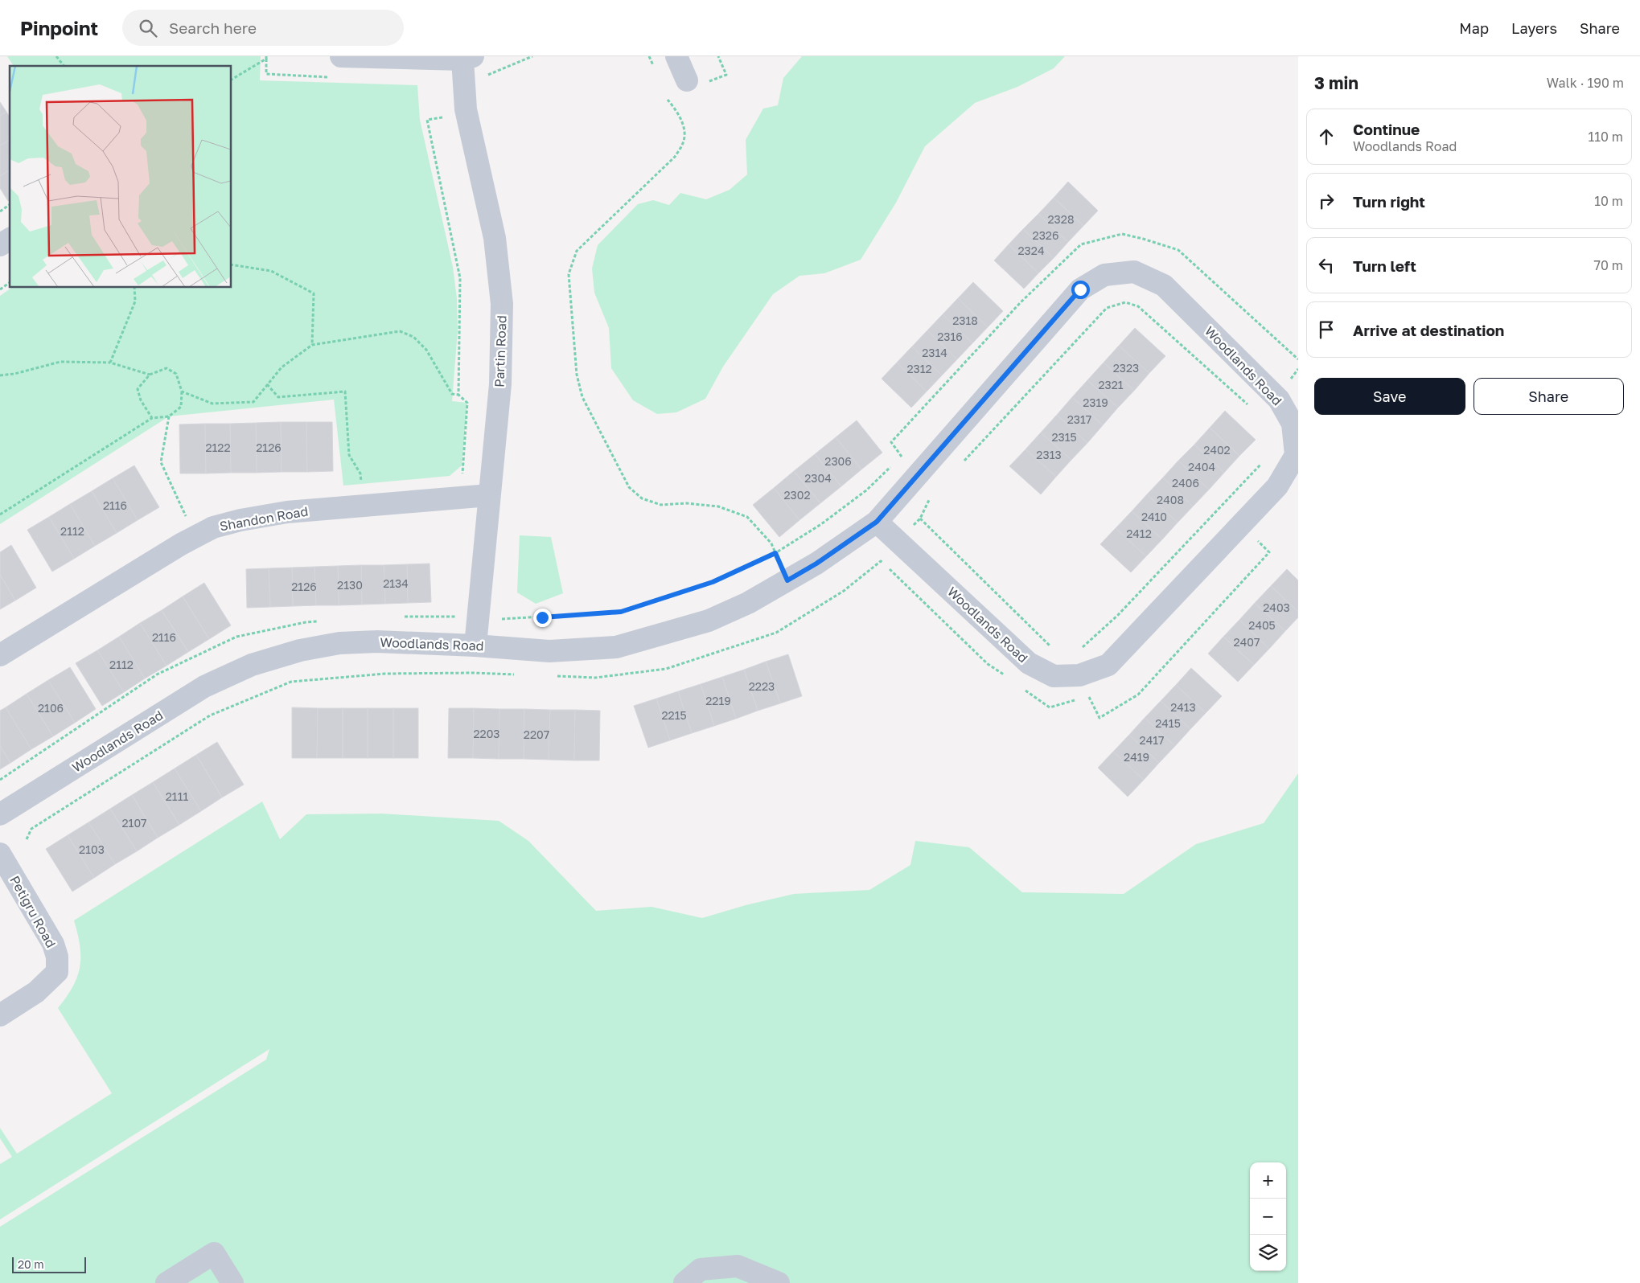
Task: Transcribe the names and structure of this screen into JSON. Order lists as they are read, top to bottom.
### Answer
{
  "streets": {
    "street": [
      "Partin Road",
      "Woodlands Road",
      "Shandon Road",
      "Petigru Road"
    ]
  },
  "crossings": [
    ["Partin Road", "Woodlands Road"],
    ["Partin Road", "Shandon Road"]
  ],
  "house_numbers": [
    "2328",
    "2326",
    "2324",
    "2318",
    "2316",
    "2314",
    "2323",
    "2312",
    "2321",
    "2319",
    "2317",
    "2315",
    "2122",
    "2126",
    "2402",
    "2313",
    "2306",
    "2404",
    "2304",
    "2406",
    "2302",
    "2408",
    "2116",
    "2410",
    "2112",
    "2412",
    "2134",
    "2130",
    "2126",
    "2403",
    "2405",
    "2116",
    "2407",
    "2112",
    "2223",
    "2219",
    "2413",
    "2106",
    "2215",
    "2415",
    "2203",
    "2207",
    "2417",
    "2419",
    "2111",
    "2107",
    "2103"
  ],
  "scale_bar": "20 m",
  "page": {
    "header": "Pinpoint",
    "search": "Search here",
    "nav": ["Map", "Layers", "Share"],
    "heading": ["3 min", "Walk · 190 m"],
    "list": [
      ["Continue", "Woodlands Road", "110 m"],
      ["Turn right", "10 m"],
      ["Turn left", "70 m"],
      "Arrive at destination"
    ],
    "buttons": ["Save", "Share"],
    "map_buttons": ["+", "−"],
    "scale": "20 m"
  }
}
